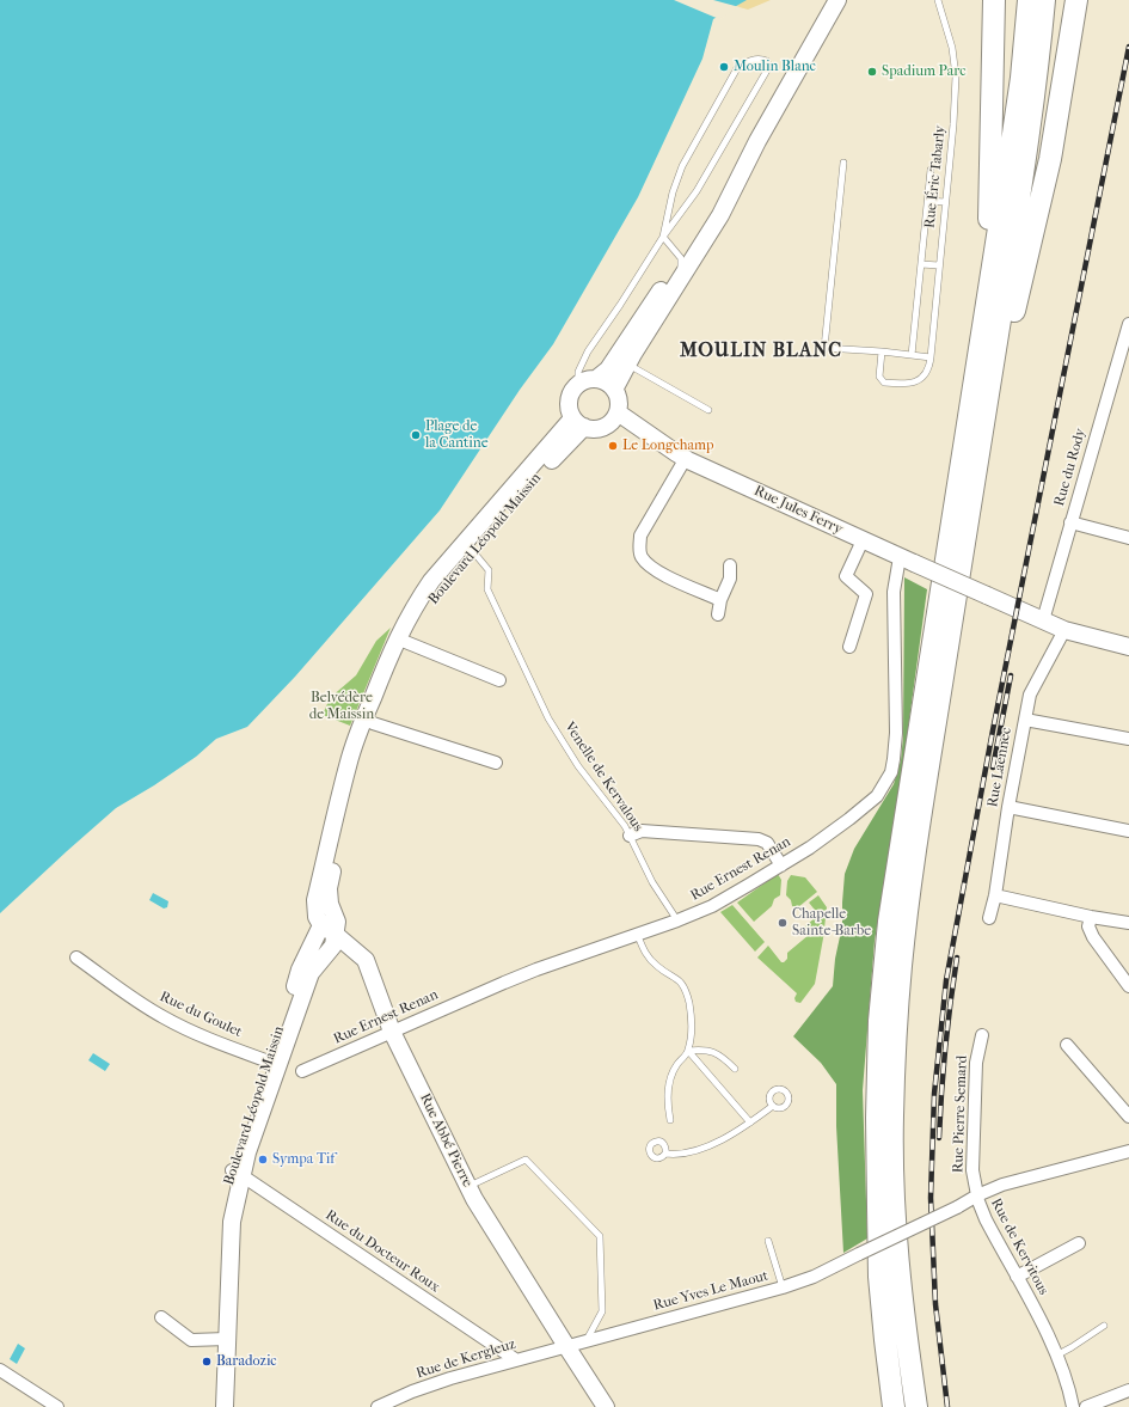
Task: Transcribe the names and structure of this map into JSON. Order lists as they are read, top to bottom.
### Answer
{
  "streets": {
    "street": [
      "Rue du Rody",
      "Rue Jules Ferry",
      "Boulevard Léopold Maissin",
      "Rue Laennec",
      "Rue Ernest Renan",
      "Rue du Goulet",
      "Rue Pierre Semard",
      "Rue Abbé Pierre",
      "Rue de Kervitous",
      "Rue du Docteur Roux",
      "Rue Yves Le Maout",
      "Rue de Kergleuz"
    ],
    "lane": ["Rue Éric Tabarly", "Venelle de Kervalous"]
  },
  "crossings": [
    ["Rue du Rody", "Rue Jules Ferry"],
    ["Rue Jules Ferry", "Boulevard Léopold Maissin"],
    ["Rue Jules Ferry", "Rue Laennec"],
    ["Rue Jules Ferry", "Rue Ernest Renan"],
    ["Boulevard Léopold Maissin", "Venelle de Kervalous"],
    ["Boulevard Léopold Maissin", "Rue du Goulet"],
    ["Boulevard Léopold Maissin", "Rue Abbé Pierre"],
    ["Boulevard Léopold Maissin", "Rue du Docteur Roux"],
    ["Venelle de Kervalous", "Rue Ernest Renan"],
    ["Rue Ernest Renan", "Rue Abbé Pierre"],
    ["Rue Pierre Semard", "Rue de Kervitous"],
    ["Rue Pierre Semard", "Rue Yves Le Maout"],
    ["Rue Abbé Pierre", "Rue Yves Le Maout"],
    ["Rue Abbé Pierre", "Rue de Kergleuz"],
    ["Rue de Kervitous", "Rue Yves Le Maout"],
    ["Rue du Docteur Roux", "Rue de Kergleuz"],
    ["Rue Yves Le Maout", "Rue de Kergleuz"]
  ],
  "districts": ["MOULIN BLANC"],
  "parks": ["Belvédère de Maissin"],
  "places": [
    "Moulin Blanc",
    "Spadium Parc",
    "Plage de la Cantine",
    "Le Longchamp",
    "Chapelle Sainte-Barbe",
    "Sympa Tif",
    "Baradozic"
  ]
}
